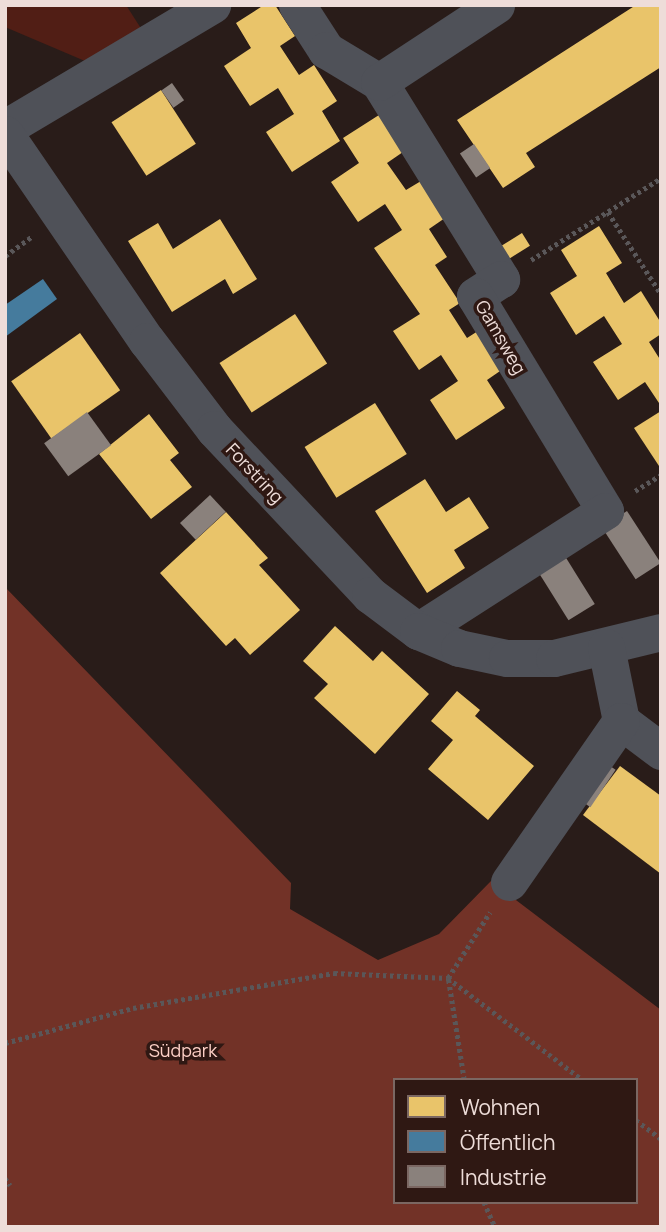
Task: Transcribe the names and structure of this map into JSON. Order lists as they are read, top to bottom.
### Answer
{
  "streets": {
    "street": ["Gamsweg", "Forstring"]
  },
  "crossings": [
    ["Gamsweg", "Forstring"]
  ],
  "parks": ["Südpark"],
  "legend": ["Wohnen", "Öffentlich", "Industrie"]
}
